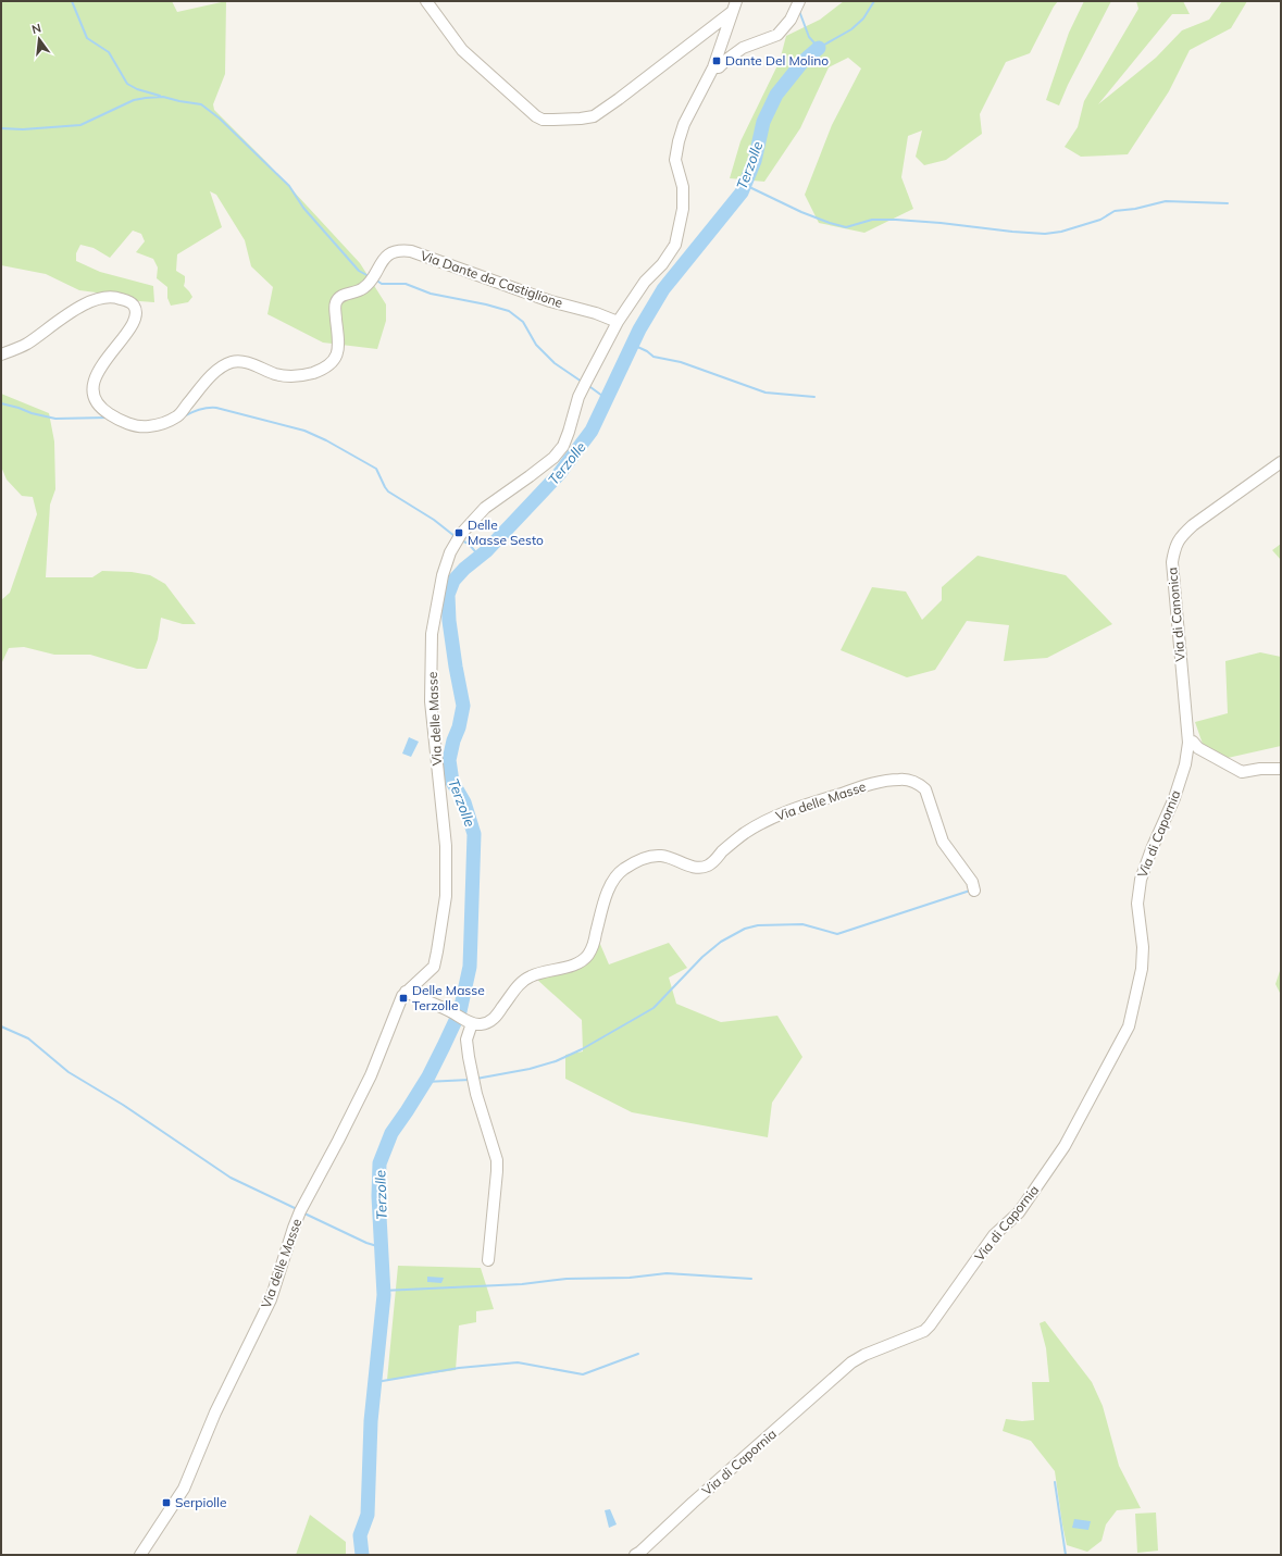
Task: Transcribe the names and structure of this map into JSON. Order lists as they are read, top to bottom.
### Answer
{
  "streets": {
    "street": [
      "Via Dante da Castiglione",
      "Via di Canonica",
      "Via delle Masse",
      "Via di Capornia"
    ]
  },
  "crossings": [
    ["Via Dante da Castiglione", "Via delle Masse"],
    ["Via di Canonica", "Via di Capornia"]
  ],
  "water": ["Terzolle"],
  "places": {
    "transit": [
      "Dante Del Molino",
      "Delle Masse Sesto",
      "Delle Masse Terzolle",
      "Serpiolle"
    ]
  },
  "north": "top"
}
